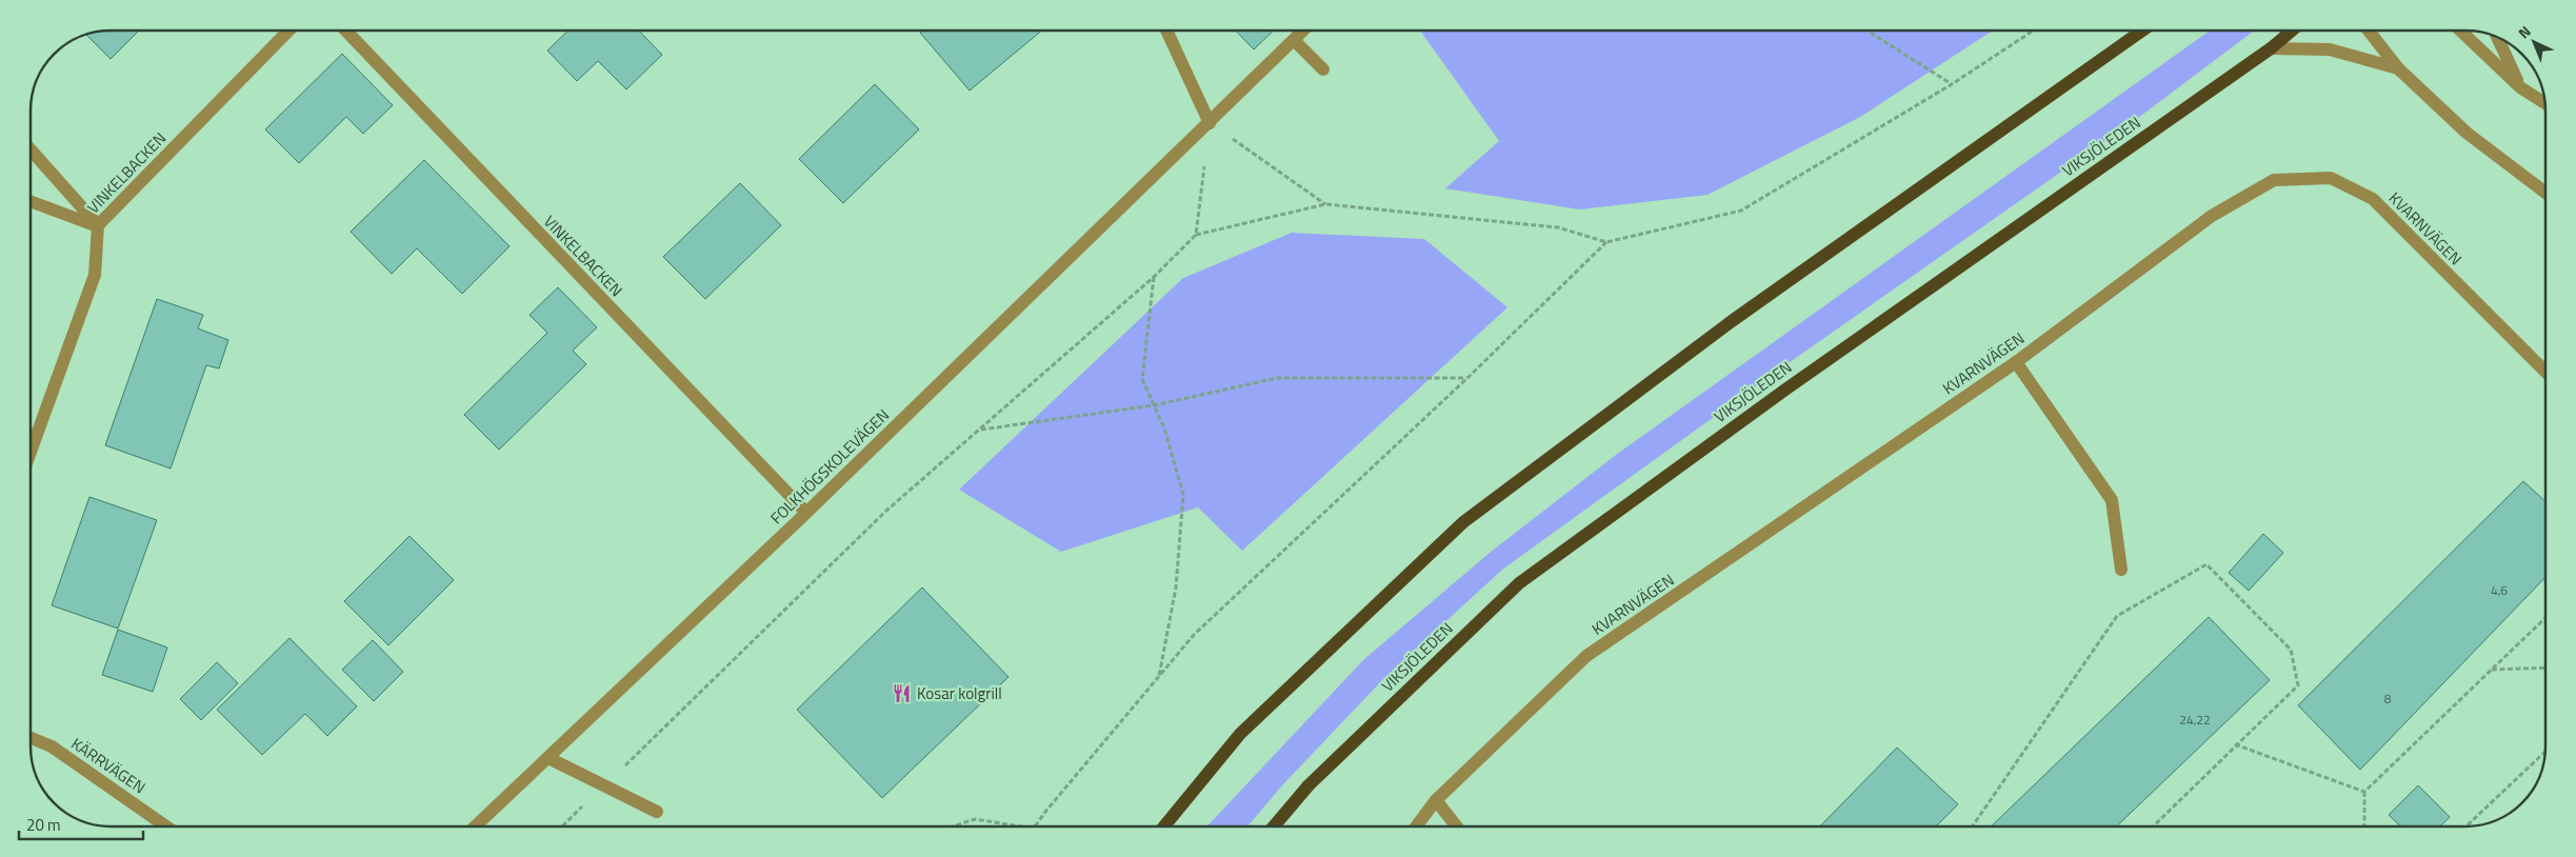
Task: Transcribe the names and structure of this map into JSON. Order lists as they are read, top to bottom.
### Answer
{
  "streets": {
    "main road": ["VIKSJÖLEDEN"],
    "street": [
      "VINKELBACKEN",
      "KVARNVÄGEN",
      "FOLKHÖGSKOLEVÄGEN",
      "KÄRRVÄGEN"
    ]
  },
  "crossings": [
    ["VINKELBACKEN", "FOLKHÖGSKOLEVÄGEN"]
  ],
  "places": {
    "restaurant": ["Kosar kolgrill"]
  },
  "house_numbers": ["4,6", "8", "24,22"],
  "scale_bar": "20 m",
  "north": "top left"
}
